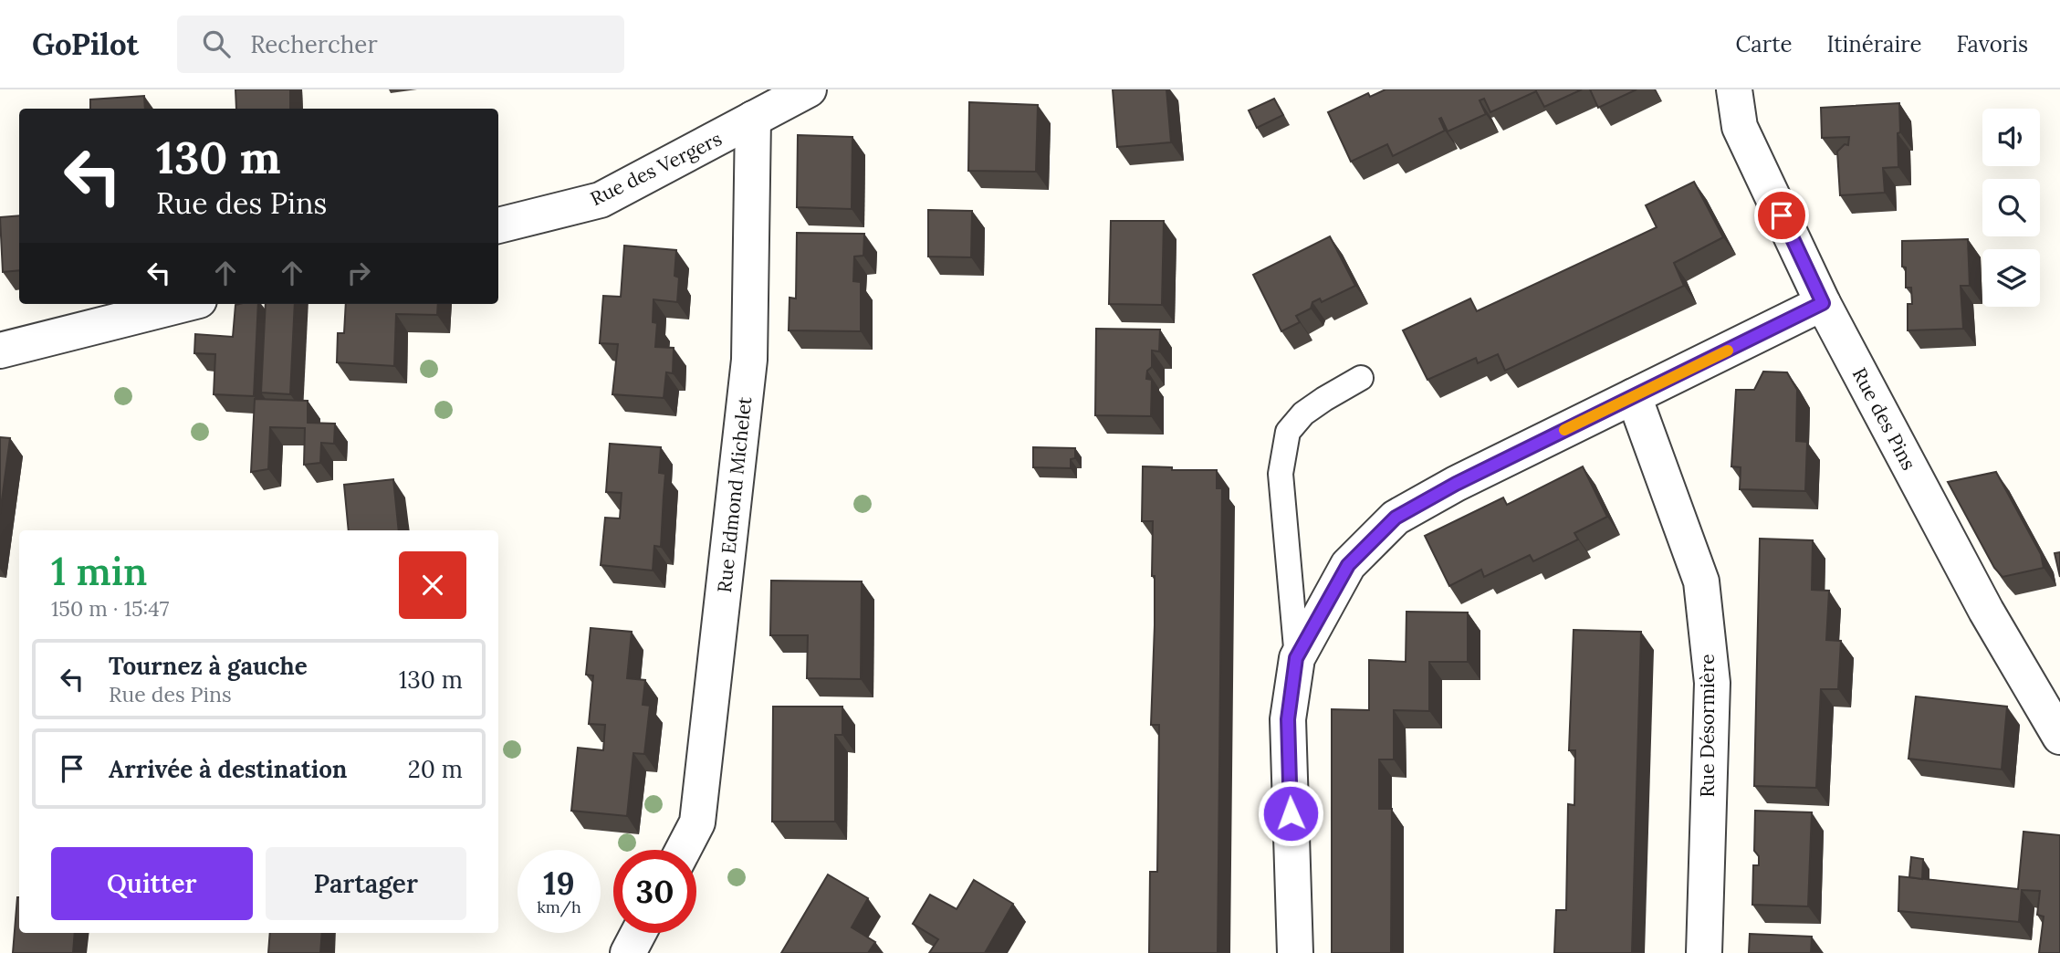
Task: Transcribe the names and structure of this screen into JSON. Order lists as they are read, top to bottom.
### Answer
{
  "streets": {
    "street": [
      "Rue des Vergers",
      "Rue des Pins",
      "Rue Edmond Michelet",
      "Rue Désormière"
    ]
  },
  "crossings": [
    ["Rue des Vergers", "Rue Edmond Michelet"]
  ],
  "page": {
    "header": "GoPilot",
    "search": "Rechercher",
    "nav": ["Carte", "Itinéraire", "Favoris"],
    "turn": ["130 m", "Rue des Pins"],
    "heading": ["1 min", "150 m · 15:47"],
    "list": [
      {
        "name": "Tournez à gauche",
        "note": "Rue des Pins",
        "value": "130 m"
      },
      {
        "name": "Arrivée à destination",
        "value": "20 m"
      }
    ],
    "buttons": ["Quitter", "Partager"],
    "speed": "19 km/h",
    "limit": "30"
  }
}
